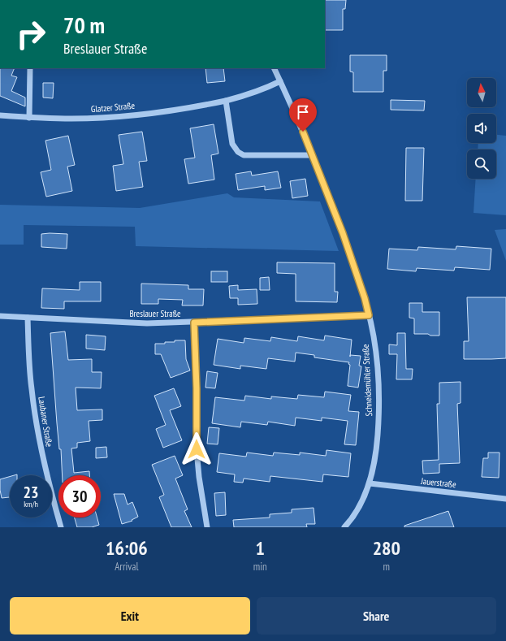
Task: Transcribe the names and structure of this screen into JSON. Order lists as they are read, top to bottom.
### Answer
{
  "streets": {
    "street": [
      "Glatzer Straße",
      "Breslauer Straße",
      "Schneidemühler Straße",
      "Laubaner Straße",
      "Jauerstraße"
    ]
  },
  "crossings": [
    ["Glatzer Straße", "Schneidemühler Straße"],
    ["Breslauer Straße", "Schneidemühler Straße"],
    ["Breslauer Straße", "Laubaner Straße"],
    ["Schneidemühler Straße", "Jauerstraße"]
  ],
  "north": "top",
  "page": {
    "turn": ["70 m", "Breslauer Straße"],
    "speed": "23 km/h",
    "limit": "30",
    "eta": [
      "16:06",
      "Arrival",
      "1",
      "min",
      "280",
      "m"
    ],
    "buttons": ["Exit", "Share"]
  }
}
